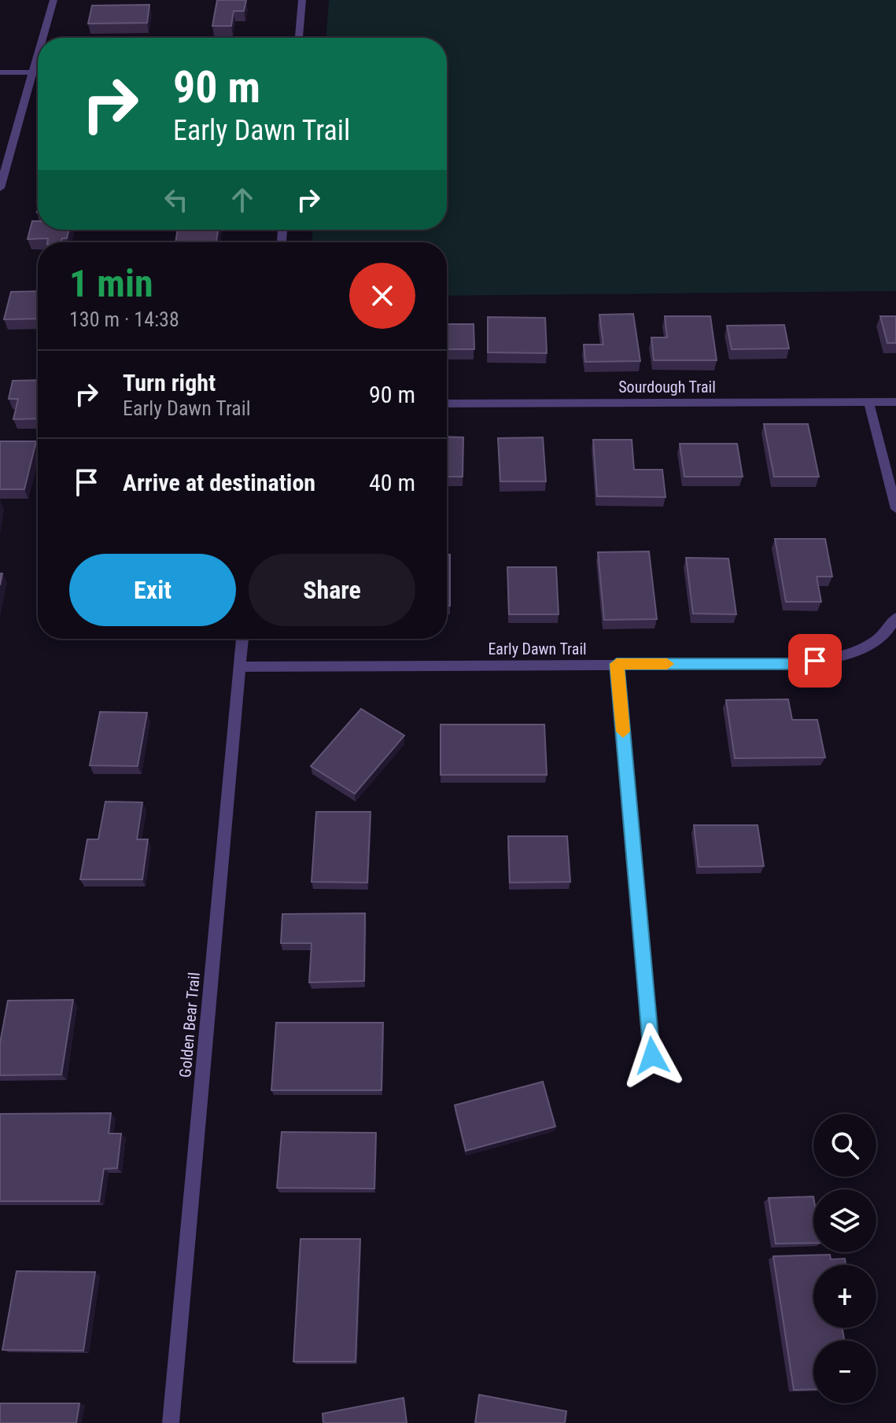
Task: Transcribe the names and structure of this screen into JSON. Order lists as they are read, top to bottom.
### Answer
{
  "streets": {
    "street": ["Sourdough Trail", "Early Dawn Trail", "Golden Bear Trail"]
  },
  "crossings": [
    ["Early Dawn Trail", "Golden Bear Trail"]
  ],
  "page": {
    "turn": ["90 m", "Early Dawn Trail"],
    "heading": ["1 min", "130 m · 14:38"],
    "list": [
      {
        "name": "Turn right",
        "note": "Early Dawn Trail",
        "value": "90 m"
      },
      {
        "name": "Arrive at destination",
        "value": "40 m"
      }
    ],
    "buttons": ["Exit", "Share"],
    "map_buttons": ["+", "−"]
  }
}
